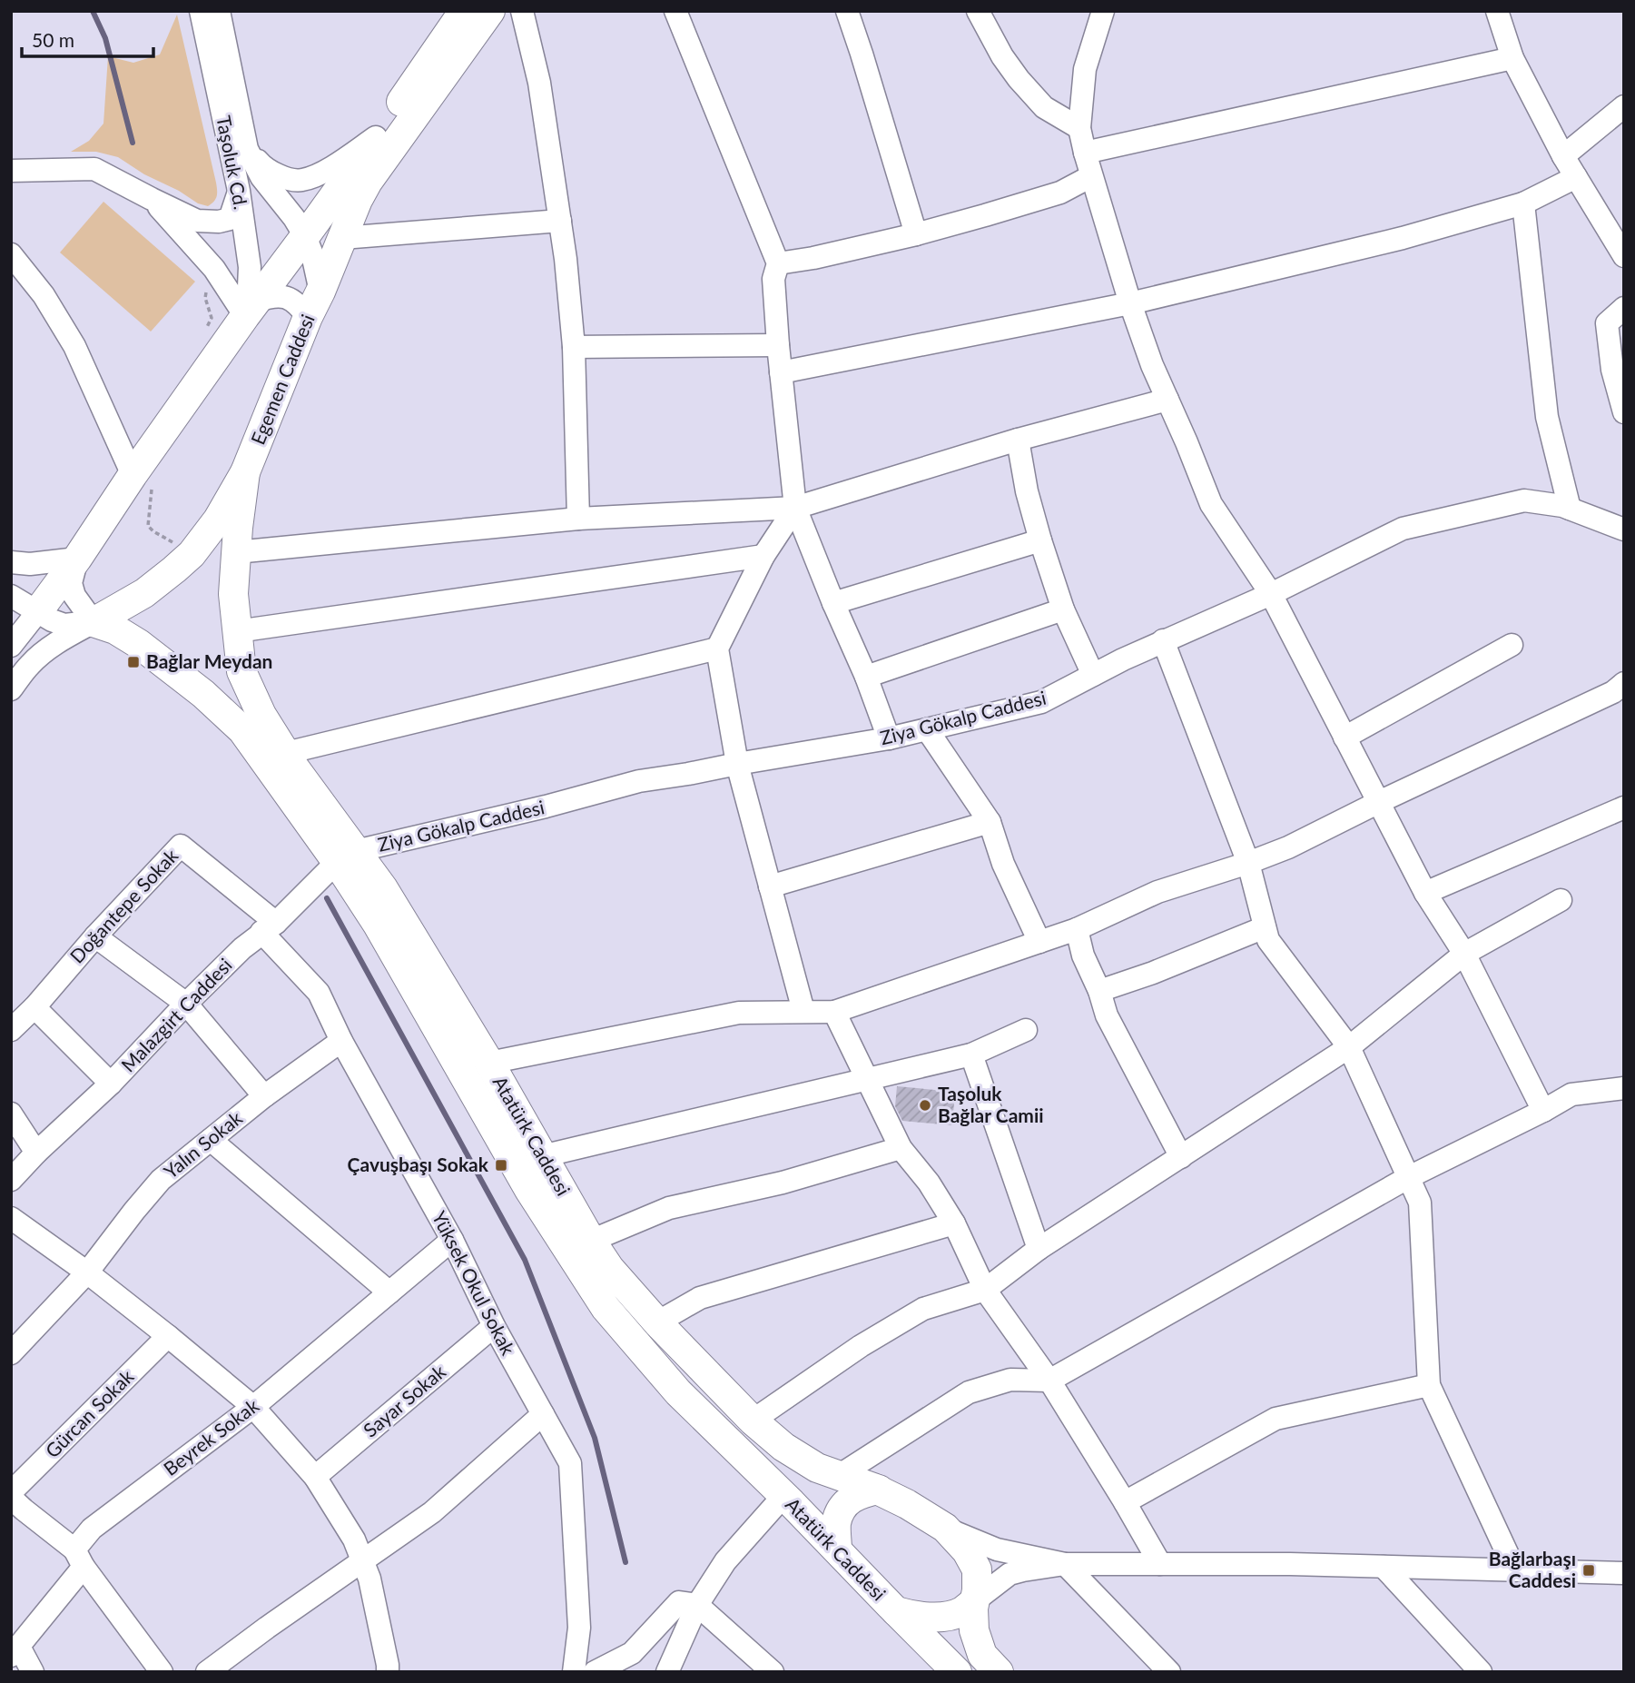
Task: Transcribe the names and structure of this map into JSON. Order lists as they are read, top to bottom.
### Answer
{
  "streets": {
    "main road": ["Egemen Caddesi", "Atatürk Caddesi"],
    "street": [
      "Taşoluk Cd.",
      "Ziya Gökalp Caddesi",
      "Doğantepe Sokak",
      "Malazgirt Caddesi",
      "Yalın Sokak",
      "Yüksek Okul Sokak",
      "Sayar Sokak",
      "Gürcan Sokak",
      "Beyrek Sokak"
    ]
  },
  "crossings": [
    ["Taşoluk Cd.", "Egemen Caddesi"],
    ["Egemen Caddesi", "Atatürk Caddesi"],
    ["Ziya Gökalp Caddesi", "Malazgirt Caddesi"],
    ["Ziya Gökalp Caddesi", "Atatürk Caddesi"],
    ["Doğantepe Sokak", "Malazgirt Caddesi"],
    ["Doğantepe Sokak", "Yüksek Okul Sokak"],
    ["Malazgirt Caddesi", "Atatürk Caddesi"],
    ["Malazgirt Caddesi", "Yüksek Okul Sokak"],
    ["Yalın Sokak", "Yüksek Okul Sokak"],
    ["Yüksek Okul Sokak", "Sayar Sokak"],
    ["Yüksek Okul Sokak", "Beyrek Sokak"]
  ],
  "places": {
    "transit": ["Bağlar Meydan", "Çavuşbaşı Sokak", "Bağlarbaşı Caddesi"],
    "other": ["Taşoluk Bağlar Camii"]
  },
  "scale_bar": "50 m"
}
